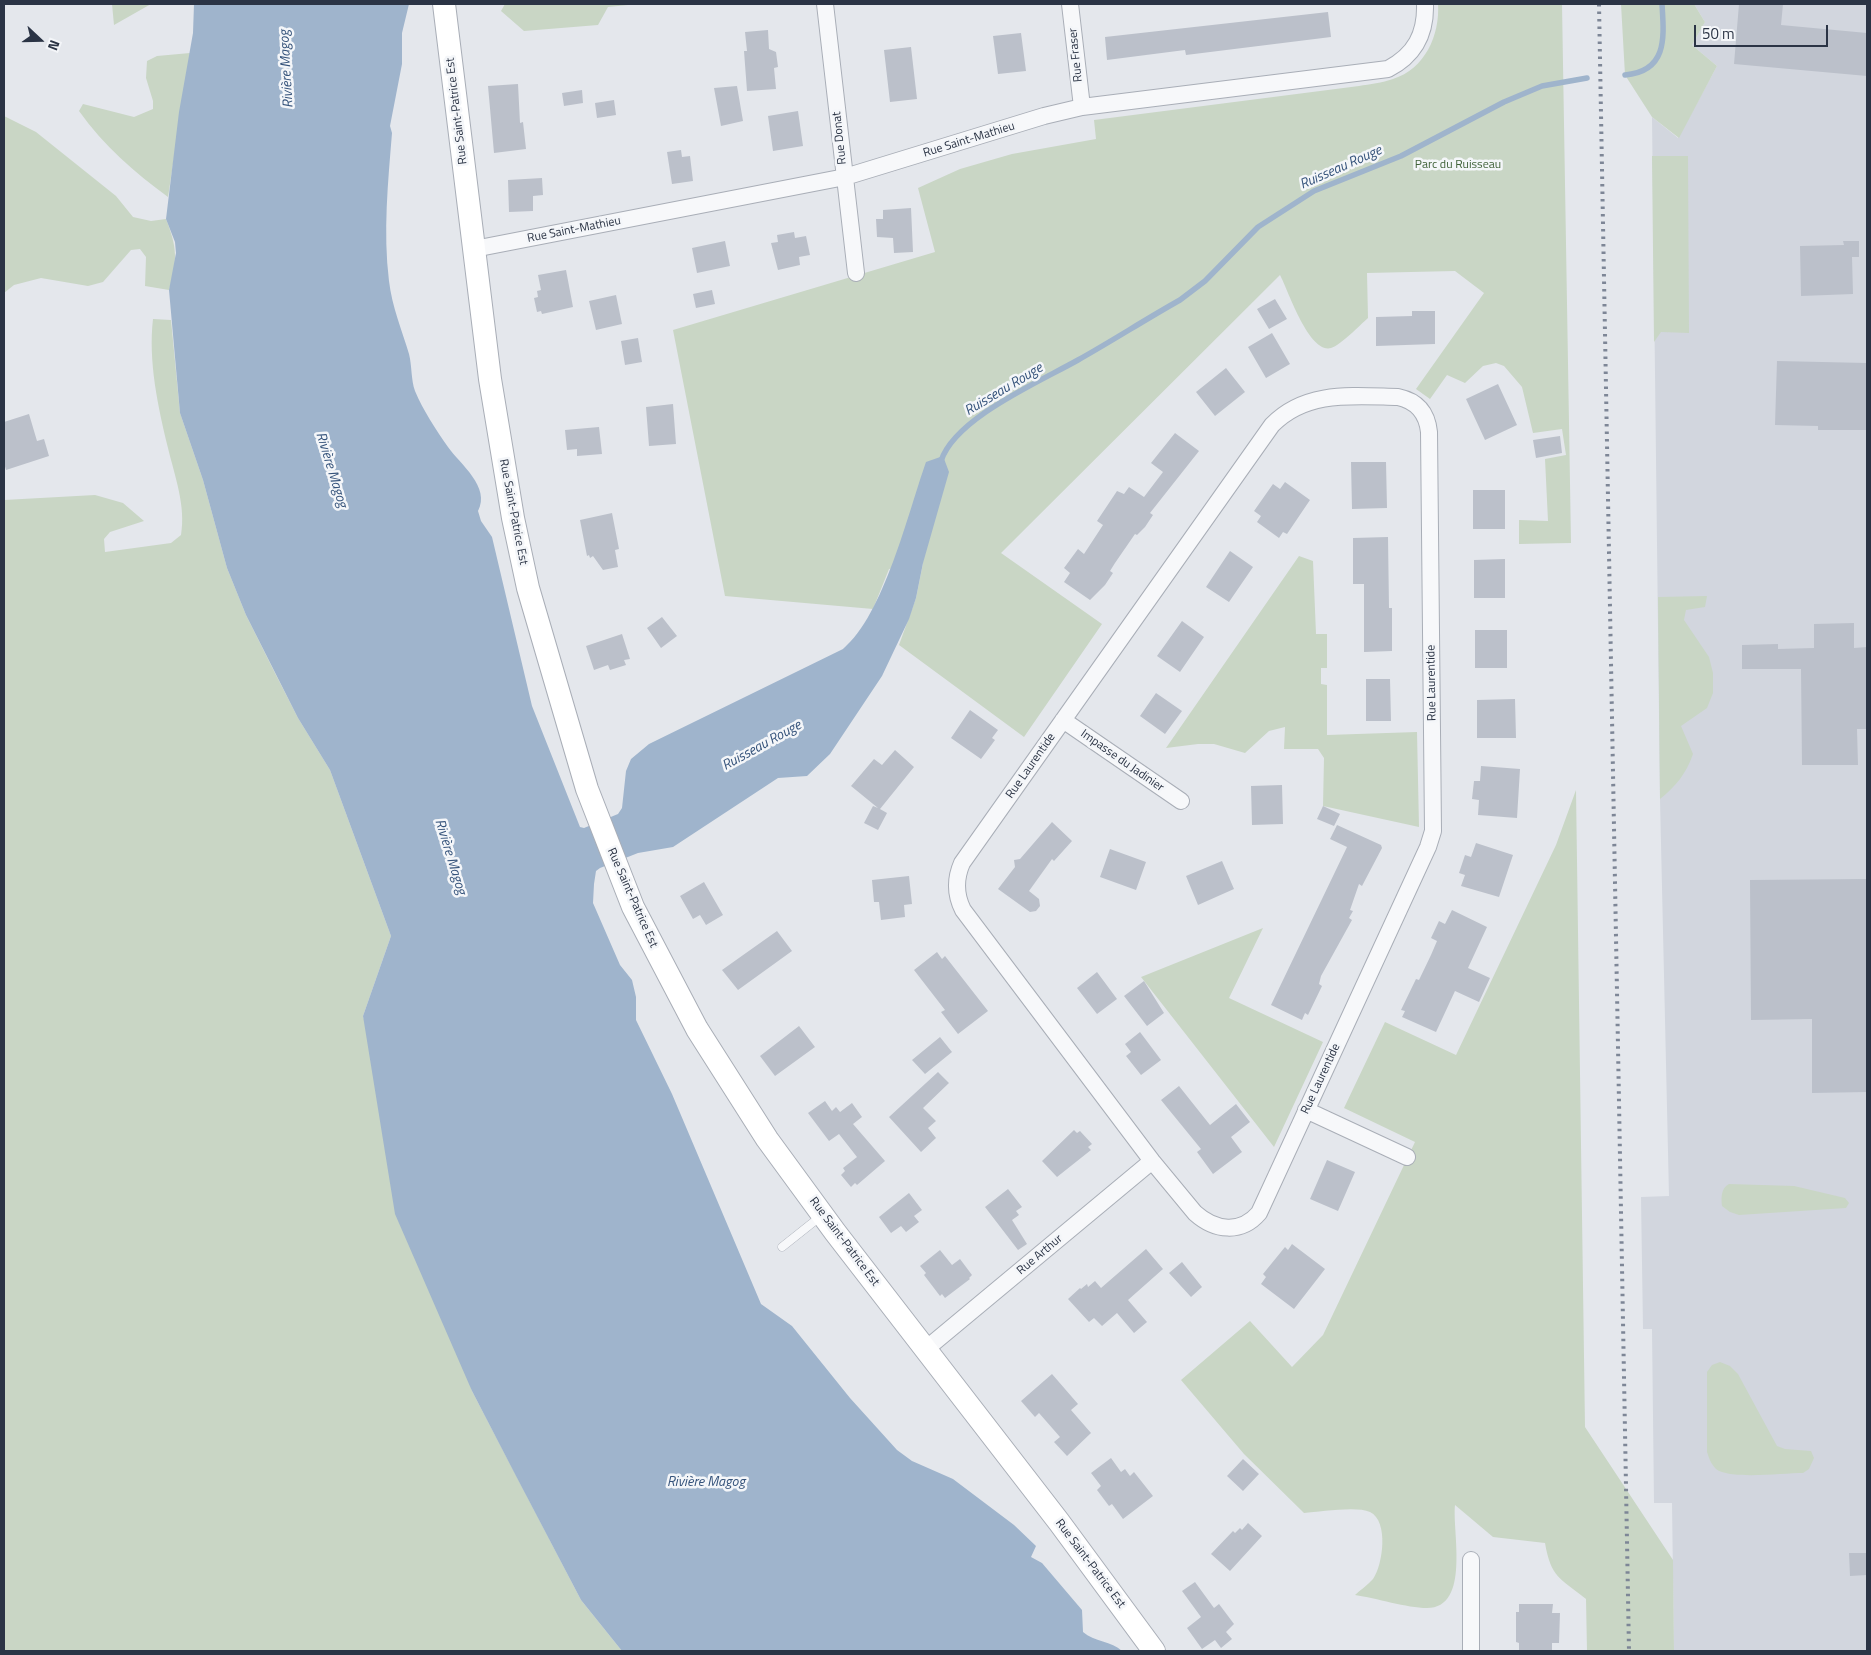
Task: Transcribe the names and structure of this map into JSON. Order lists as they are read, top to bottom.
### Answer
{
  "streets": {
    "street": [
      "Rue Fraser",
      "Rue Saint-Patrice Est",
      "Rue Donat",
      "Rue Saint-Mathieu",
      "Rue Laurentide",
      "Impasse du Jadinier",
      "Rue Arthur"
    ]
  },
  "crossings": [
    ["Rue Fraser", "Rue Saint-Mathieu"],
    ["Rue Saint-Patrice Est", "Rue Saint-Mathieu"],
    ["Rue Saint-Patrice Est", "Rue Arthur"],
    ["Rue Donat", "Rue Saint-Mathieu"],
    ["Rue Laurentide", "Impasse du Jadinier"],
    ["Rue Laurentide", "Rue Arthur"]
  ],
  "water": ["Rivière Magog", "Ruisseau Rouge"],
  "parks": ["Parc du Ruisseau"],
  "scale_bar": "50 m",
  "north": "right"
}
